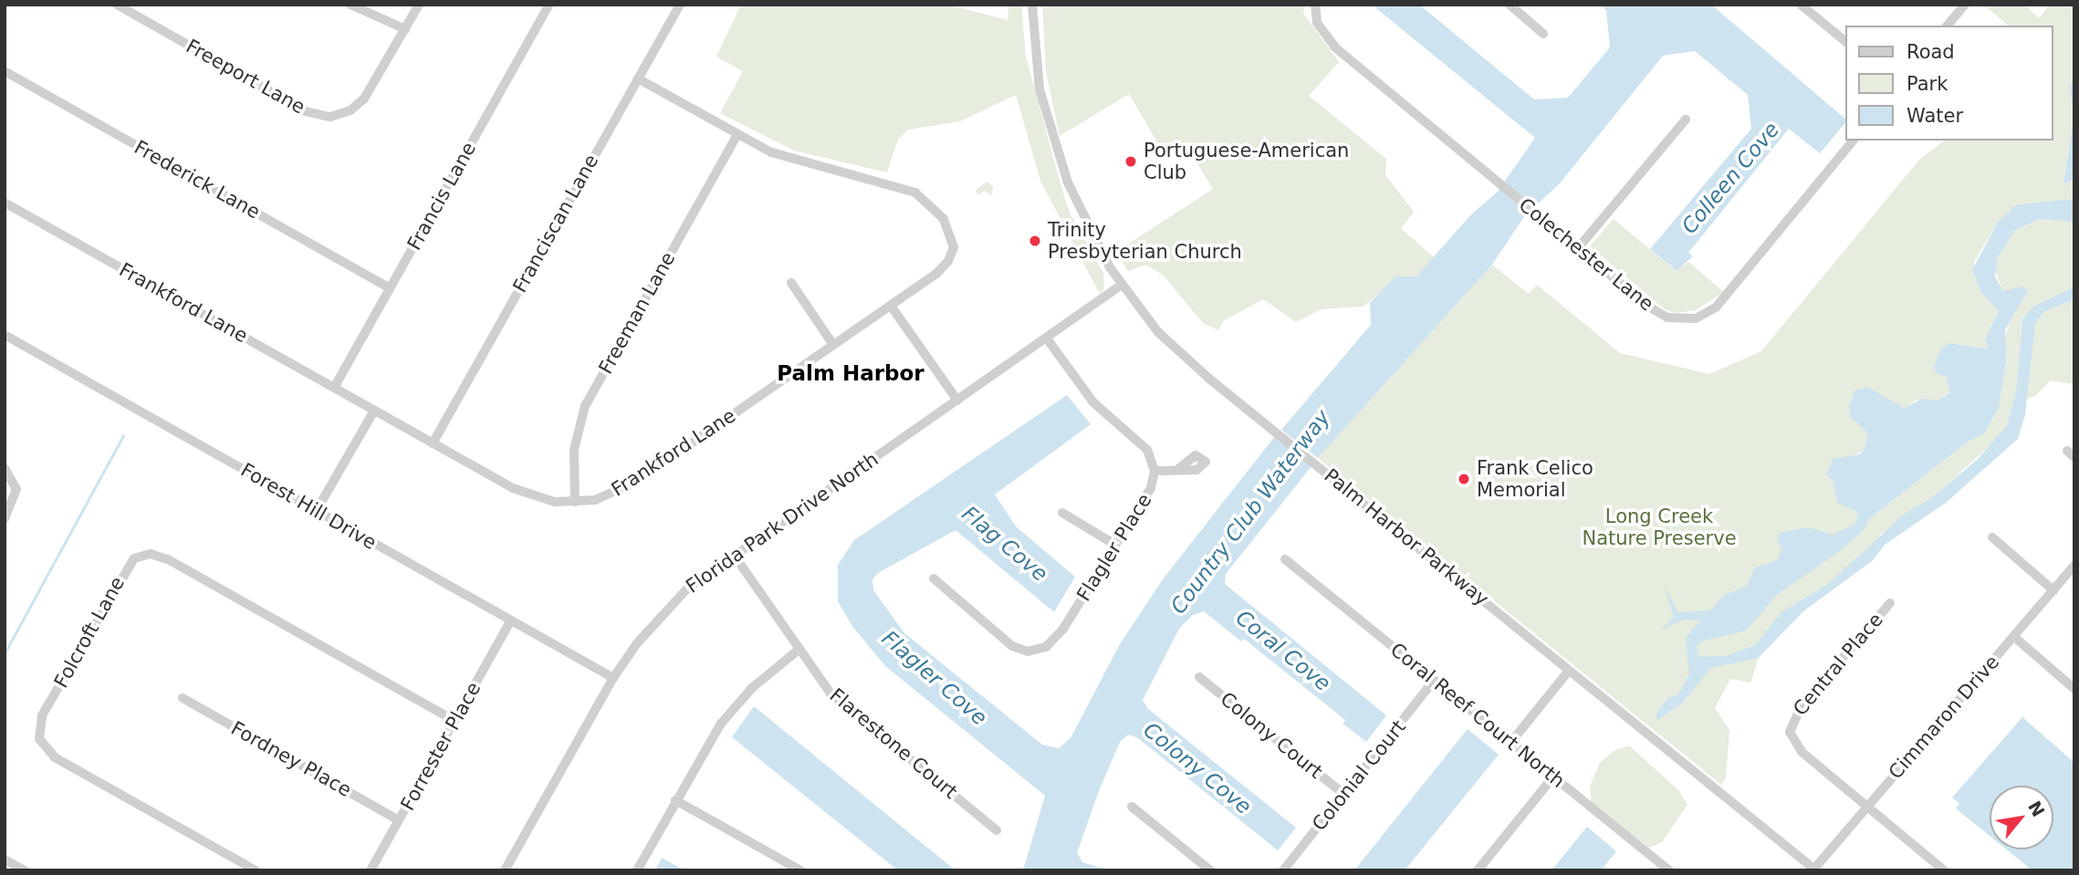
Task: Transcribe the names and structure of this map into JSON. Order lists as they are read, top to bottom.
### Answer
{
  "streets": {
    "street": [
      "Freeport Lane",
      "Frederick Lane",
      "Francis Lane",
      "Franciscan Lane",
      "Colechester Lane",
      "Frankford Lane",
      "Freeman Lane",
      "Forest Hill Drive",
      "Florida Park Drive North",
      "Palm Harbor Parkway",
      "Flagler Place",
      "Folcroft Lane",
      "Central Place",
      "Coral Reef Court North",
      "Cimmaron Drive",
      "Colony Court",
      "Flarestone Court",
      "Forrester Place",
      "Fordney Place",
      "Colonial Court"
    ]
  },
  "crossings": [
    ["Frederick Lane", "Francis Lane"],
    ["Francis Lane", "Frankford Lane"],
    ["Franciscan Lane", "Frankford Lane"],
    ["Frankford Lane", "Freeman Lane"],
    ["Forest Hill Drive", "Florida Park Drive North"],
    ["Forest Hill Drive", "Forrester Place"],
    ["Florida Park Drive North", "Palm Harbor Parkway"],
    ["Florida Park Drive North", "Flagler Place"],
    ["Florida Park Drive North", "Flarestone Court"],
    ["Palm Harbor Parkway", "Cimmaron Drive"],
    ["Folcroft Lane", "Forrester Place"],
    ["Central Place", "Cimmaron Drive"],
    ["Coral Reef Court North", "Colonial Court"],
    ["Colony Court", "Colonial Court"],
    ["Forrester Place", "Fordney Place"]
  ],
  "districts": ["Palm Harbor"],
  "water": [
    "Colleen Cove",
    "Country Club Waterway",
    "Flag Cove",
    "Coral Cove",
    "Flagler Cove",
    "Colony Cove"
  ],
  "parks": ["Long Creek Nature Preserve"],
  "places": ["Portuguese-American Club", "Trinity Presbyterian Church", "Frank Celico Memorial"],
  "legend": ["Road", "Park", "Water"],
  "north": "top right"
}
